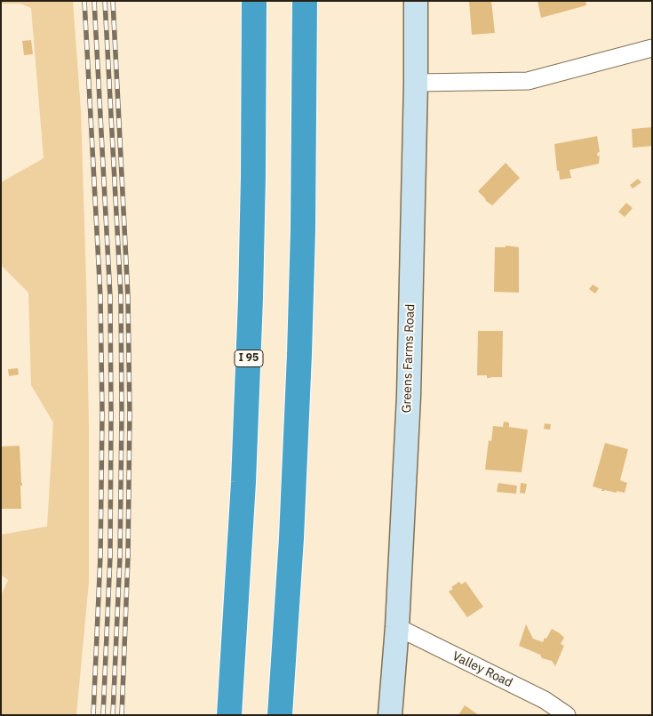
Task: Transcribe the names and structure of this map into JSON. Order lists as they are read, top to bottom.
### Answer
{
  "streets": {
    "highway": ["I 95"],
    "main road": ["Greens Farms Road"],
    "street": ["Valley Road"]
  },
  "crossings": [
    ["Greens Farms Road", "Valley Road"]
  ]
}
